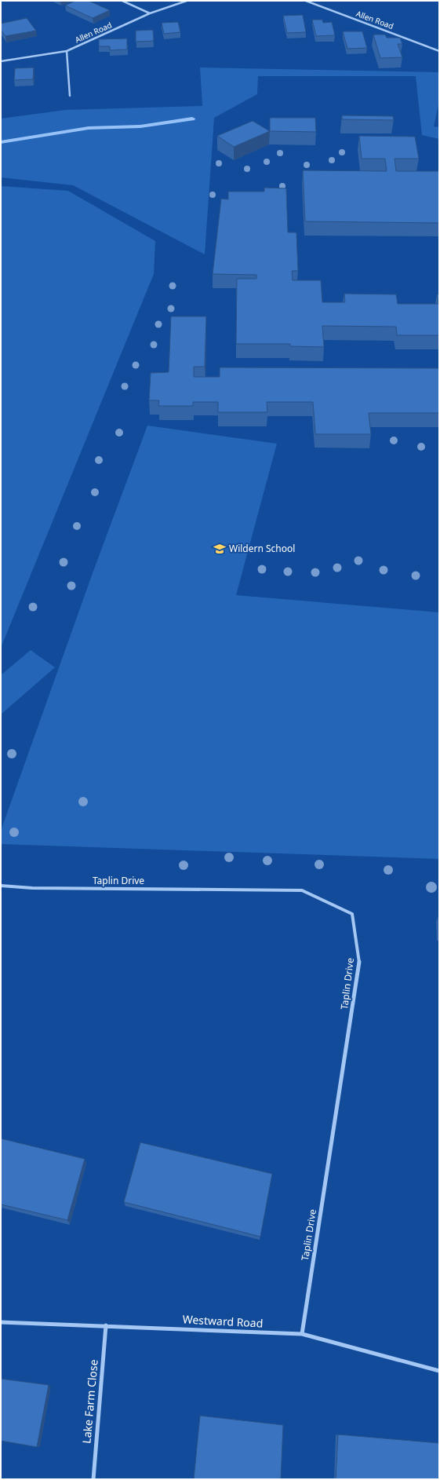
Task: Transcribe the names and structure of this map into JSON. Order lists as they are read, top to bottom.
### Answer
{
  "streets": {
    "street": [
      "Allen Road",
      "Taplin Drive",
      "Westward Road",
      "Lake Farm Close"
    ]
  },
  "crossings": [
    ["Taplin Drive", "Westward Road"],
    ["Westward Road", "Lake Farm Close"]
  ],
  "places": {
    "school or university": ["Wildern School"]
  }
}
